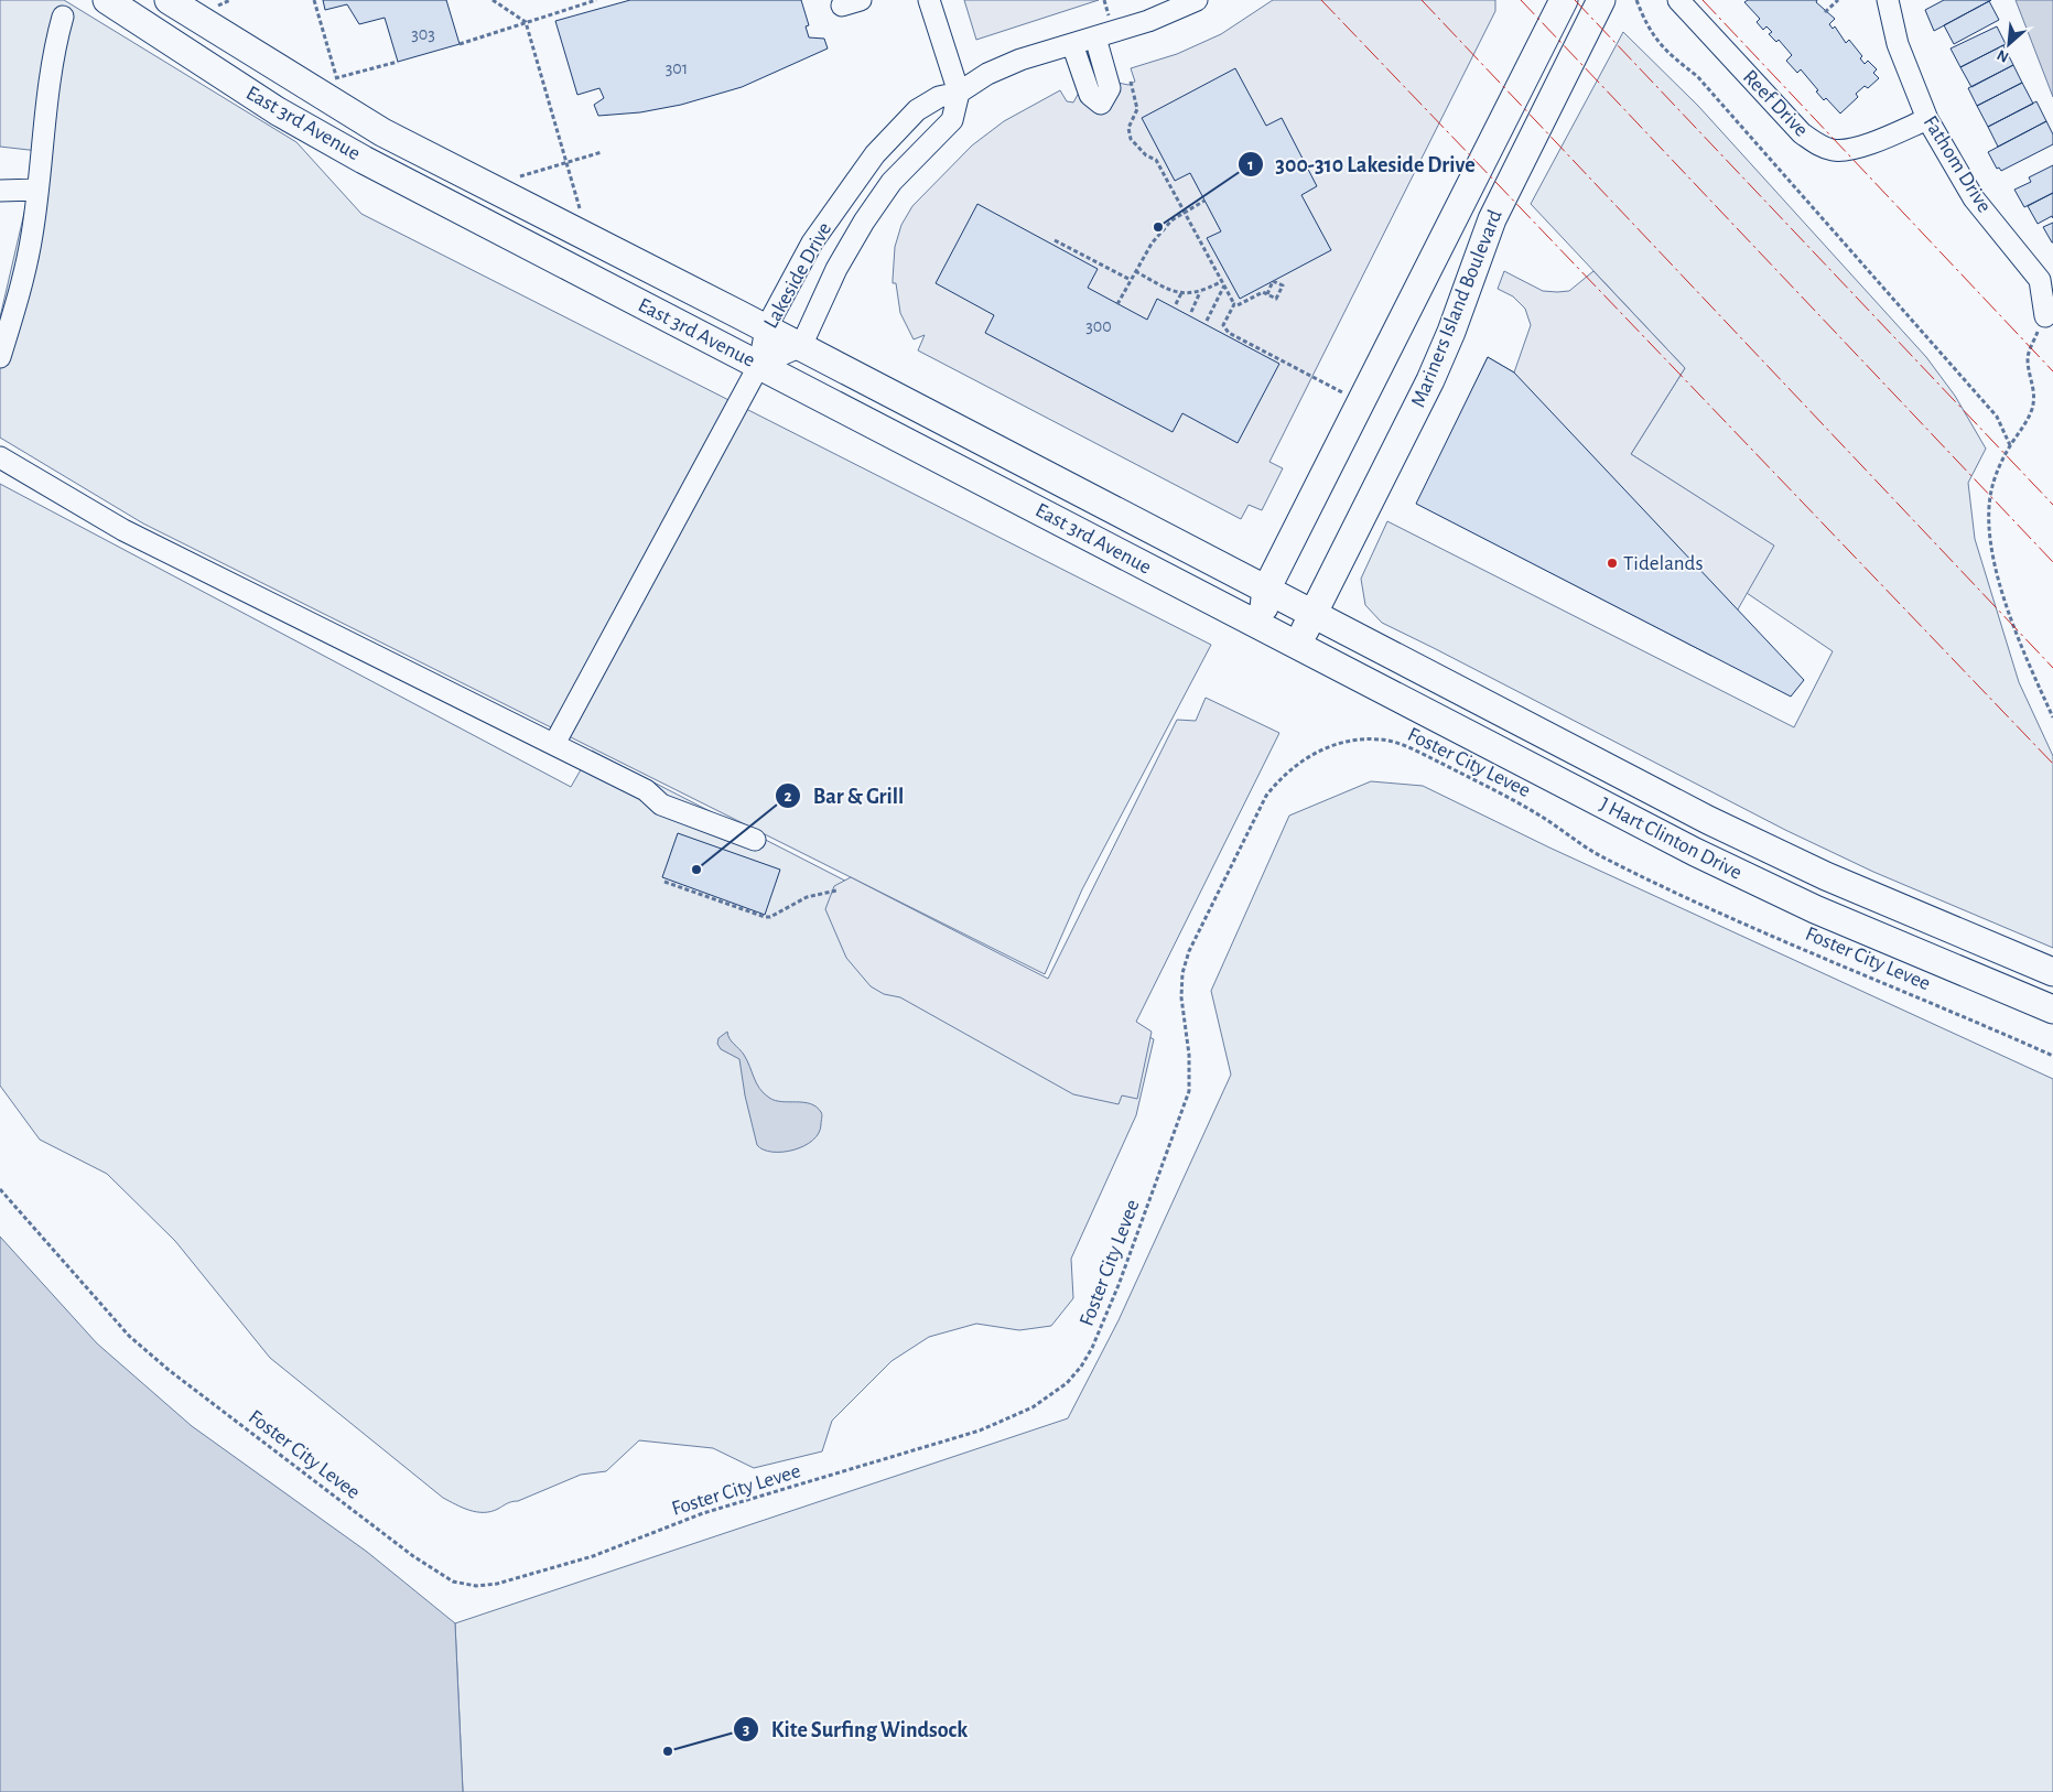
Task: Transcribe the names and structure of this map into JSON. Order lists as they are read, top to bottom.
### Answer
{
  "streets": {
    "main road": ["East 3rd Avenue", "Mariners Island Boulevard", "J Hart Clinton Drive"],
    "street": ["Reef Drive", "Fathom Drive", "Lakeside Drive"],
    "path": ["Foster City Levee"]
  },
  "crossings": [
    ["Reef Drive", "Fathom Drive"],
    ["East 3rd Avenue", "Lakeside Drive"],
    ["East 3rd Avenue", "Mariners Island Boulevard"],
    ["East 3rd Avenue", "J Hart Clinton Drive"],
    ["Mariners Island Boulevard", "J Hart Clinton Drive"]
  ],
  "places": [
    "300-310 Lakeside Drive",
    "Tidelands",
    "Bar & Grill",
    "Kite Surfing Windsock"
  ],
  "house_numbers": ["303", "301", "300"],
  "north": "bottom left"
}
